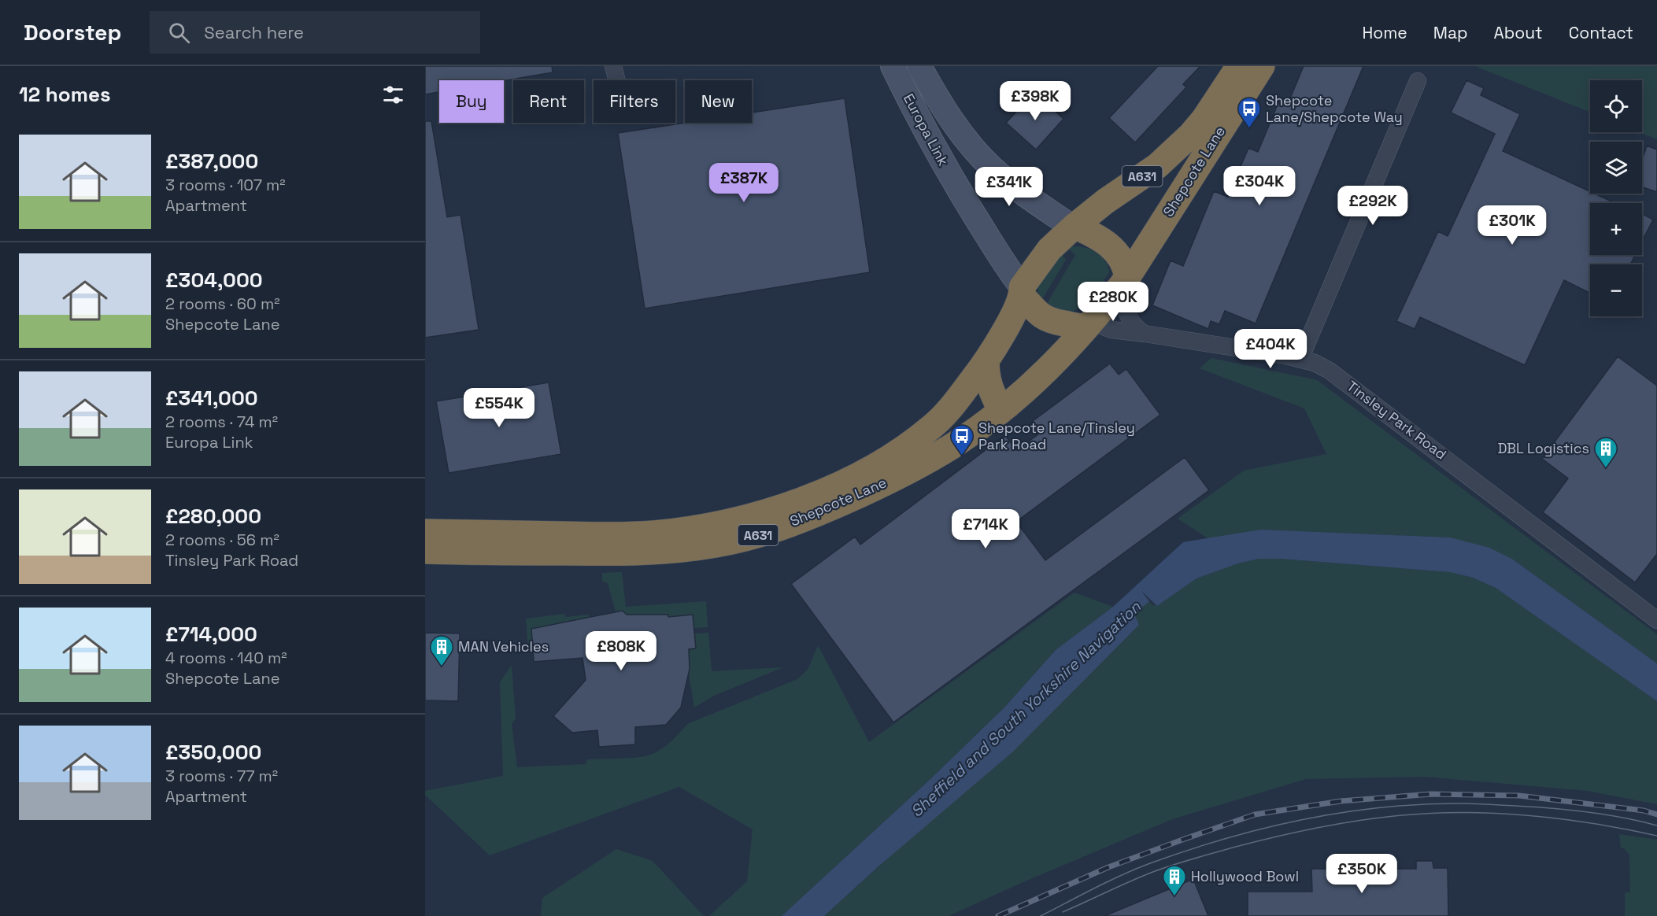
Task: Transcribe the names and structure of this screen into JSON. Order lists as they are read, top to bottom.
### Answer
{
  "streets": {
    "highway": ["Shepcote Lane", "A631"],
    "street": ["Europa Link", "Tinsley Park Road"]
  },
  "crossings": [
    ["Europa Link", "Shepcote Lane"],
    ["Europa Link", "Tinsley Park Road"],
    ["Shepcote Lane", "Tinsley Park Road"]
  ],
  "water": ["Sheffield and South Yorkshire Navigation"],
  "places": {
    "bus stop": ["Shepcote Lane/Shepcote Way", "Shepcote Lane/Tinsley Park Road"],
    "building": ["DBL Logistics", "MAN Vehicles", "Hollywood Bowl"]
  },
  "page": {
    "header": "Doorstep",
    "search": "Search here",
    "nav": [
      "Home",
      "Map",
      "About",
      "Contact"
    ],
    "heading": "12 homes",
    "map_buttons": ["+", "−"],
    "chip": [
      "Buy",
      "Rent",
      "Filters",
      "New"
    ],
    "price": [
      "£398K",
      "£387K",
      "£304K",
      "£341K",
      "£292K",
      "£301K",
      "£280K",
      "£404K",
      "£554K",
      "£714K",
      "£808K",
      "£350K"
    ],
    "list": [
      {
        "name": "£387,000",
        "note": "3 rooms · 107 m² · Apartment"
      },
      {
        "name": "£304,000",
        "note": "2 rooms · 60 m² · Shepcote Lane"
      },
      {
        "name": "£341,000",
        "note": "2 rooms · 74 m² · Europa Link"
      },
      {
        "name": "£280,000",
        "note": "2 rooms · 56 m² · Tinsley Park Road"
      },
      {
        "name": "£714,000",
        "note": "4 rooms · 140 m² · Shepcote Lane"
      },
      {
        "name": "£350,000",
        "note": "3 rooms · 77 m² · Apartment"
      }
    ]
  }
}
